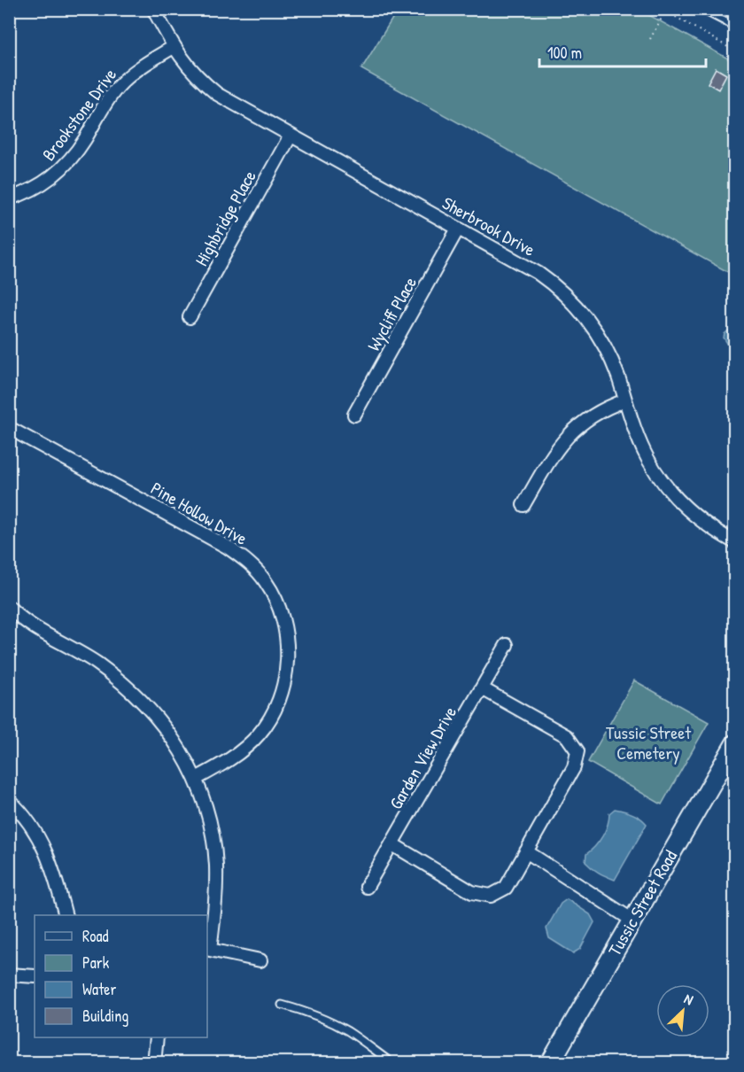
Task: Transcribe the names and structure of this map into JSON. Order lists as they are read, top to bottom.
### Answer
{
  "streets": {
    "main road": ["Tussic Street Road"],
    "street": [
      "Brookstone Drive",
      "Highbridge Place",
      "Sherbrook Drive",
      "Wycliff Place",
      "Pine Hollow Drive",
      "Garden View Drive"
    ]
  },
  "crossings": [
    ["Brookstone Drive", "Sherbrook Drive"],
    ["Highbridge Place", "Sherbrook Drive"],
    ["Sherbrook Drive", "Wycliff Place"]
  ],
  "parks": ["Tussic Street Cemetery"],
  "legend": [
    "Road",
    "Park",
    "Water",
    "Building"
  ],
  "scale_bar": "100 m",
  "north": "top right"
}
